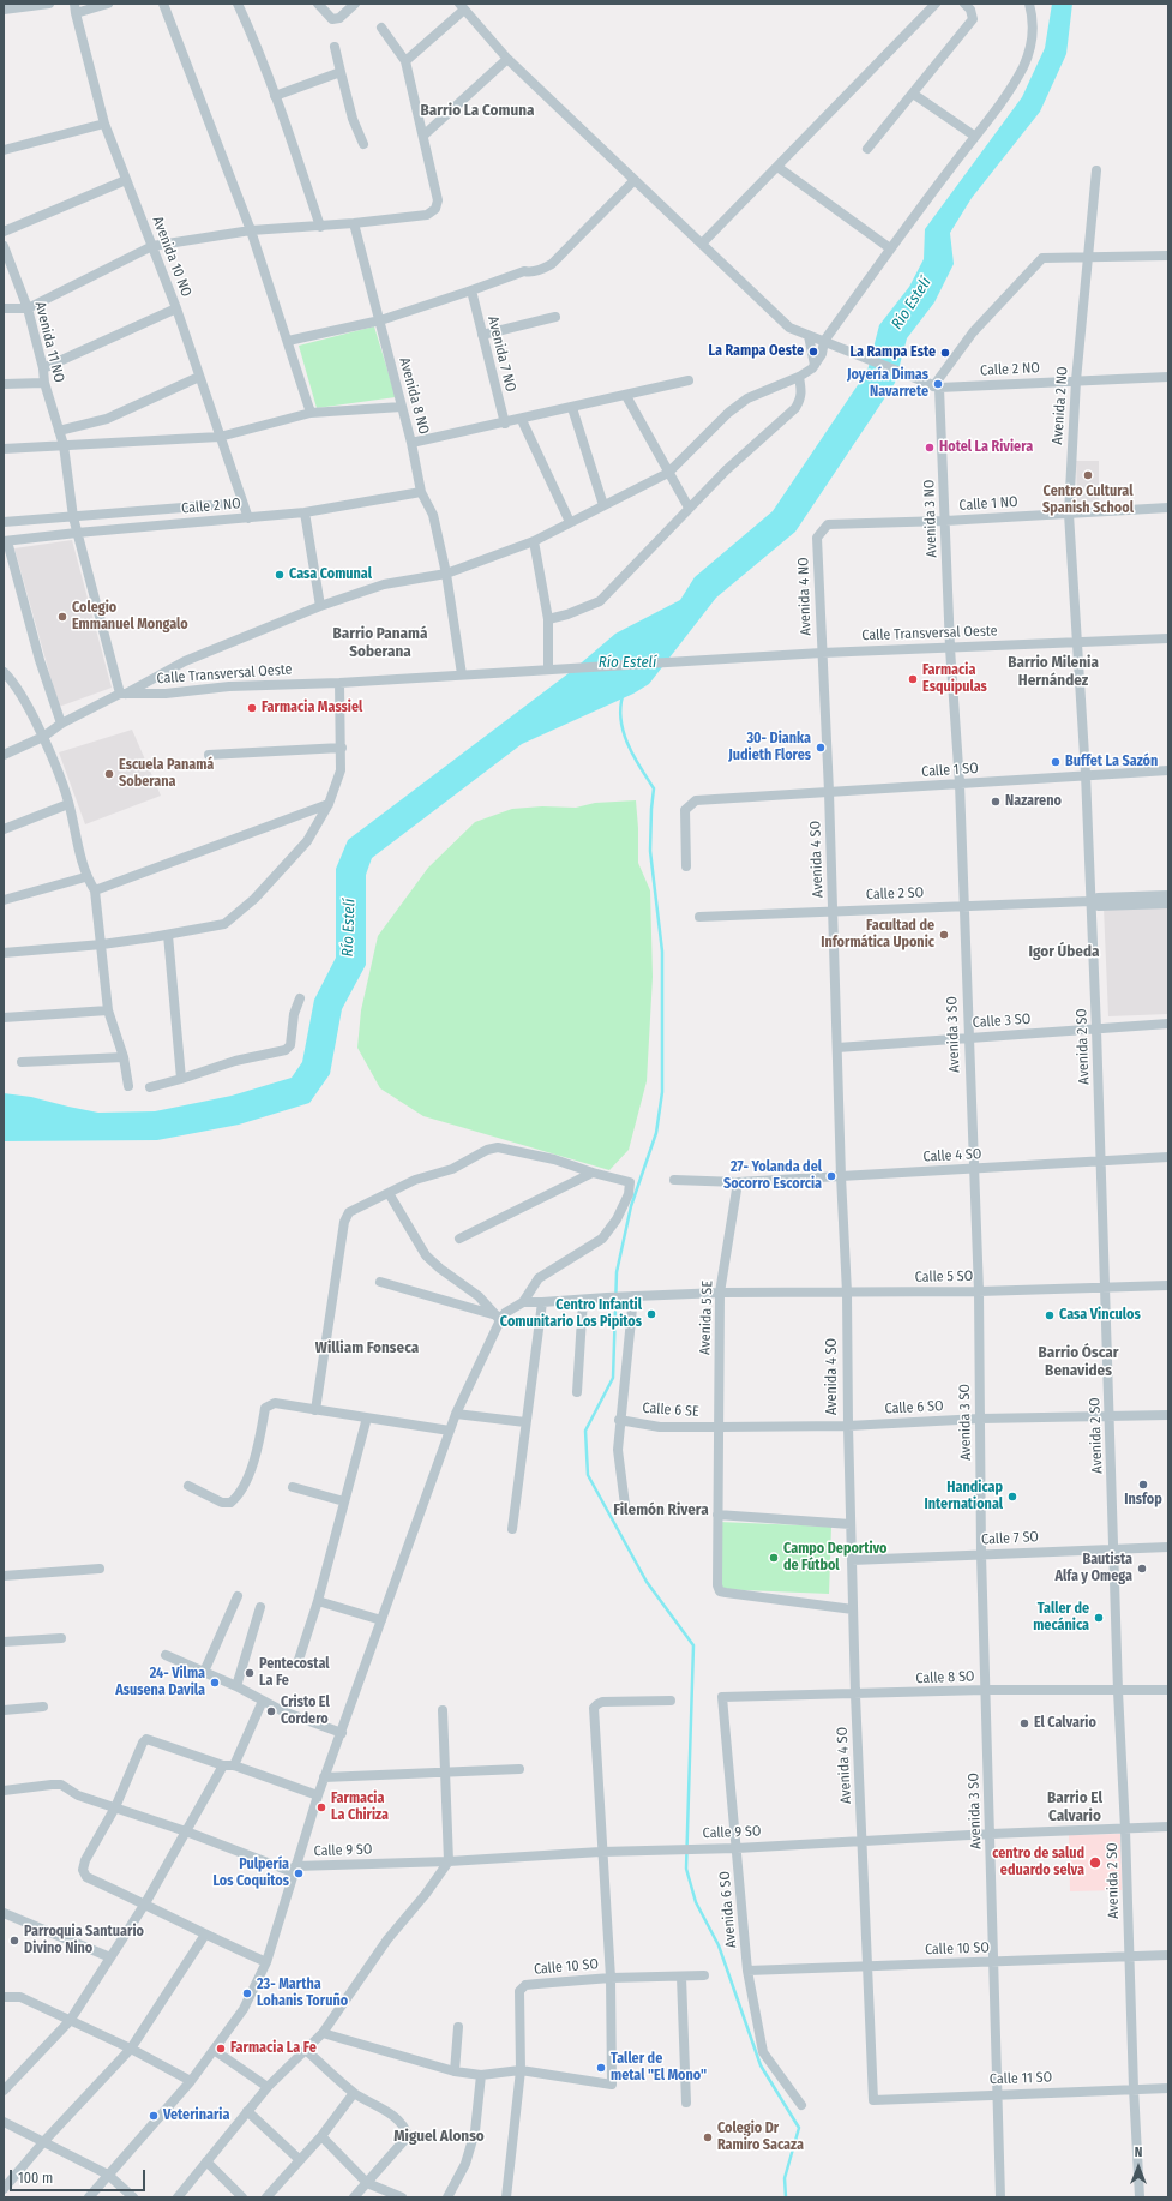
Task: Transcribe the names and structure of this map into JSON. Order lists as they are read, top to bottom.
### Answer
{
  "streets": {
    "street": [
      "Avenida 10 NO",
      "Avenida 11 NO",
      "Avenida 7 NO",
      "Calle 2 NO",
      "Avenida 8 NO",
      "Avenida 2 NO",
      "Calle 1 NO",
      "Avenida 3 NO",
      "Avenida 4 NO",
      "Calle Transversal Oeste",
      "Calle 1 SO",
      "Avenida 4 SO",
      "Calle 2 SO",
      "Calle 3 SO",
      "Avenida 3 SO",
      "Avenida 2 SO",
      "Calle 4 SO",
      "Calle 5 SO",
      "Avenida 5 SE",
      "Calle 6 SO",
      "Calle 6 SE",
      "Calle 7 SO",
      "Calle 8 SO",
      "Calle 9 SO",
      "Avenida 6 SO",
      "Calle 10 SO",
      "Calle 11 SO"
    ]
  },
  "crossings": [
    ["Avenida 10 NO", "Calle 2 NO"],
    ["Avenida 11 NO", "Calle 2 NO"],
    ["Avenida 11 NO", "Calle Transversal Oeste"],
    ["Calle 2 NO", "Avenida 8 NO"],
    ["Calle 2 NO", "Avenida 2 NO"],
    ["Calle 2 NO", "Avenida 3 NO"],
    ["Avenida 8 NO", "Calle Transversal Oeste"],
    ["Avenida 2 NO", "Calle 1 NO"],
    ["Avenida 2 NO", "Calle Transversal Oeste"],
    ["Avenida 2 NO", "Avenida 2 SO"],
    ["Calle 1 NO", "Avenida 3 NO"],
    ["Calle 1 NO", "Avenida 4 NO"],
    ["Avenida 3 NO", "Calle Transversal Oeste"],
    ["Avenida 3 NO", "Avenida 3 SO"],
    ["Avenida 4 NO", "Calle Transversal Oeste"],
    ["Avenida 4 NO", "Avenida 4 SO"],
    ["Calle Transversal Oeste", "Avenida 4 SO"],
    ["Calle Transversal Oeste", "Avenida 3 SO"],
    ["Calle Transversal Oeste", "Avenida 2 SO"],
    ["Calle 1 SO", "Avenida 4 SO"],
    ["Calle 1 SO", "Avenida 3 SO"],
    ["Calle 1 SO", "Avenida 2 SO"],
    ["Avenida 4 SO", "Calle 2 SO"],
    ["Avenida 4 SO", "Calle 3 SO"],
    ["Avenida 4 SO", "Calle 4 SO"],
    ["Avenida 4 SO", "Calle 5 SO"],
    ["Avenida 4 SO", "Avenida 5 SE"],
    ["Avenida 4 SO", "Calle 6 SO"],
    ["Avenida 4 SO", "Calle 7 SO"],
    ["Avenida 4 SO", "Calle 8 SO"],
    ["Avenida 4 SO", "Calle 9 SO"],
    ["Avenida 4 SO", "Calle 10 SO"],
    ["Avenida 4 SO", "Calle 11 SO"],
    ["Calle 2 SO", "Avenida 3 SO"],
    ["Calle 2 SO", "Avenida 2 SO"],
    ["Calle 3 SO", "Avenida 3 SO"],
    ["Calle 3 SO", "Avenida 2 SO"],
    ["Avenida 3 SO", "Calle 4 SO"],
    ["Avenida 3 SO", "Calle 5 SO"],
    ["Avenida 3 SO", "Calle 6 SO"],
    ["Avenida 3 SO", "Calle 7 SO"],
    ["Avenida 3 SO", "Calle 8 SO"],
    ["Avenida 3 SO", "Calle 9 SO"],
    ["Avenida 3 SO", "Calle 10 SO"],
    ["Avenida 3 SO", "Calle 11 SO"],
    ["Avenida 2 SO", "Calle 4 SO"],
    ["Avenida 2 SO", "Calle 5 SO"],
    ["Avenida 2 SO", "Calle 6 SO"],
    ["Avenida 2 SO", "Calle 7 SO"],
    ["Avenida 2 SO", "Calle 8 SO"],
    ["Avenida 2 SO", "Calle 9 SO"],
    ["Avenida 2 SO", "Calle 10 SO"],
    ["Avenida 2 SO", "Calle 11 SO"],
    ["Calle 4 SO", "Avenida 5 SE"],
    ["Calle 5 SO", "Avenida 5 SE"],
    ["Avenida 5 SE", "Calle 6 SO"],
    ["Avenida 5 SE", "Calle 6 SE"],
    ["Calle 6 SO", "Calle 6 SE"],
    ["Calle 8 SO", "Avenida 6 SO"],
    ["Calle 9 SO", "Avenida 6 SO"],
    ["Avenida 6 SO", "Calle 10 SO"]
  ],
  "districts": [
    "Barrio La Comuna",
    "Barrio Panamá Soberana",
    "Barrio Milenia Hernández",
    "Igor Úbeda",
    "William Fonseca",
    "Barrio Óscar Benavides",
    "Filemón Rivera",
    "Barrio El Calvario",
    "Miguel Alonso"
  ],
  "water": ["Río Estelí"],
  "places": [
    "La Rampa Oeste",
    "La Rampa Este",
    "Joyería Dimas Navarrete",
    "Hotel La Riviera",
    "Centro Cultural Spanish School",
    "Casa Comunal",
    "Colegio Emmanuel Mongalo",
    "Farmacia Esquipulas",
    "Farmacia Massiel",
    "30- Dianka Judieth Flores",
    "Buffet La Sazón",
    "Escuela Panamá Soberana",
    "Nazareno",
    "Facultad de Informática Uponic",
    "27- Yolanda del Socorro Escorcia",
    "Centro Infantil Comunitario Los Pipitos",
    "Casa Vinculos",
    "Insfop",
    "Handicap International",
    "Campo Deportivo de Fútbol",
    "Bautista Alfa y Omega",
    "Taller de mecánica",
    "Pentecostal La Fe",
    "24- Vilma Asusena Davila",
    "Cristo El Cordero",
    "El Calvario",
    "Farmacia La Chiriza",
    "centro de salud eduardo selva",
    "Pulpería Los Coquitos",
    "Parroquia Santuario Divino Nino",
    "23- Martha Lohanis Toruño",
    "Farmacia La Fe",
    "Taller de metal \"El Mono\"",
    "Veterinaria",
    "Colegio Dr Ramiro Sacaza"
  ],
  "scale_bar": "100 m",
  "north": "top"
}
